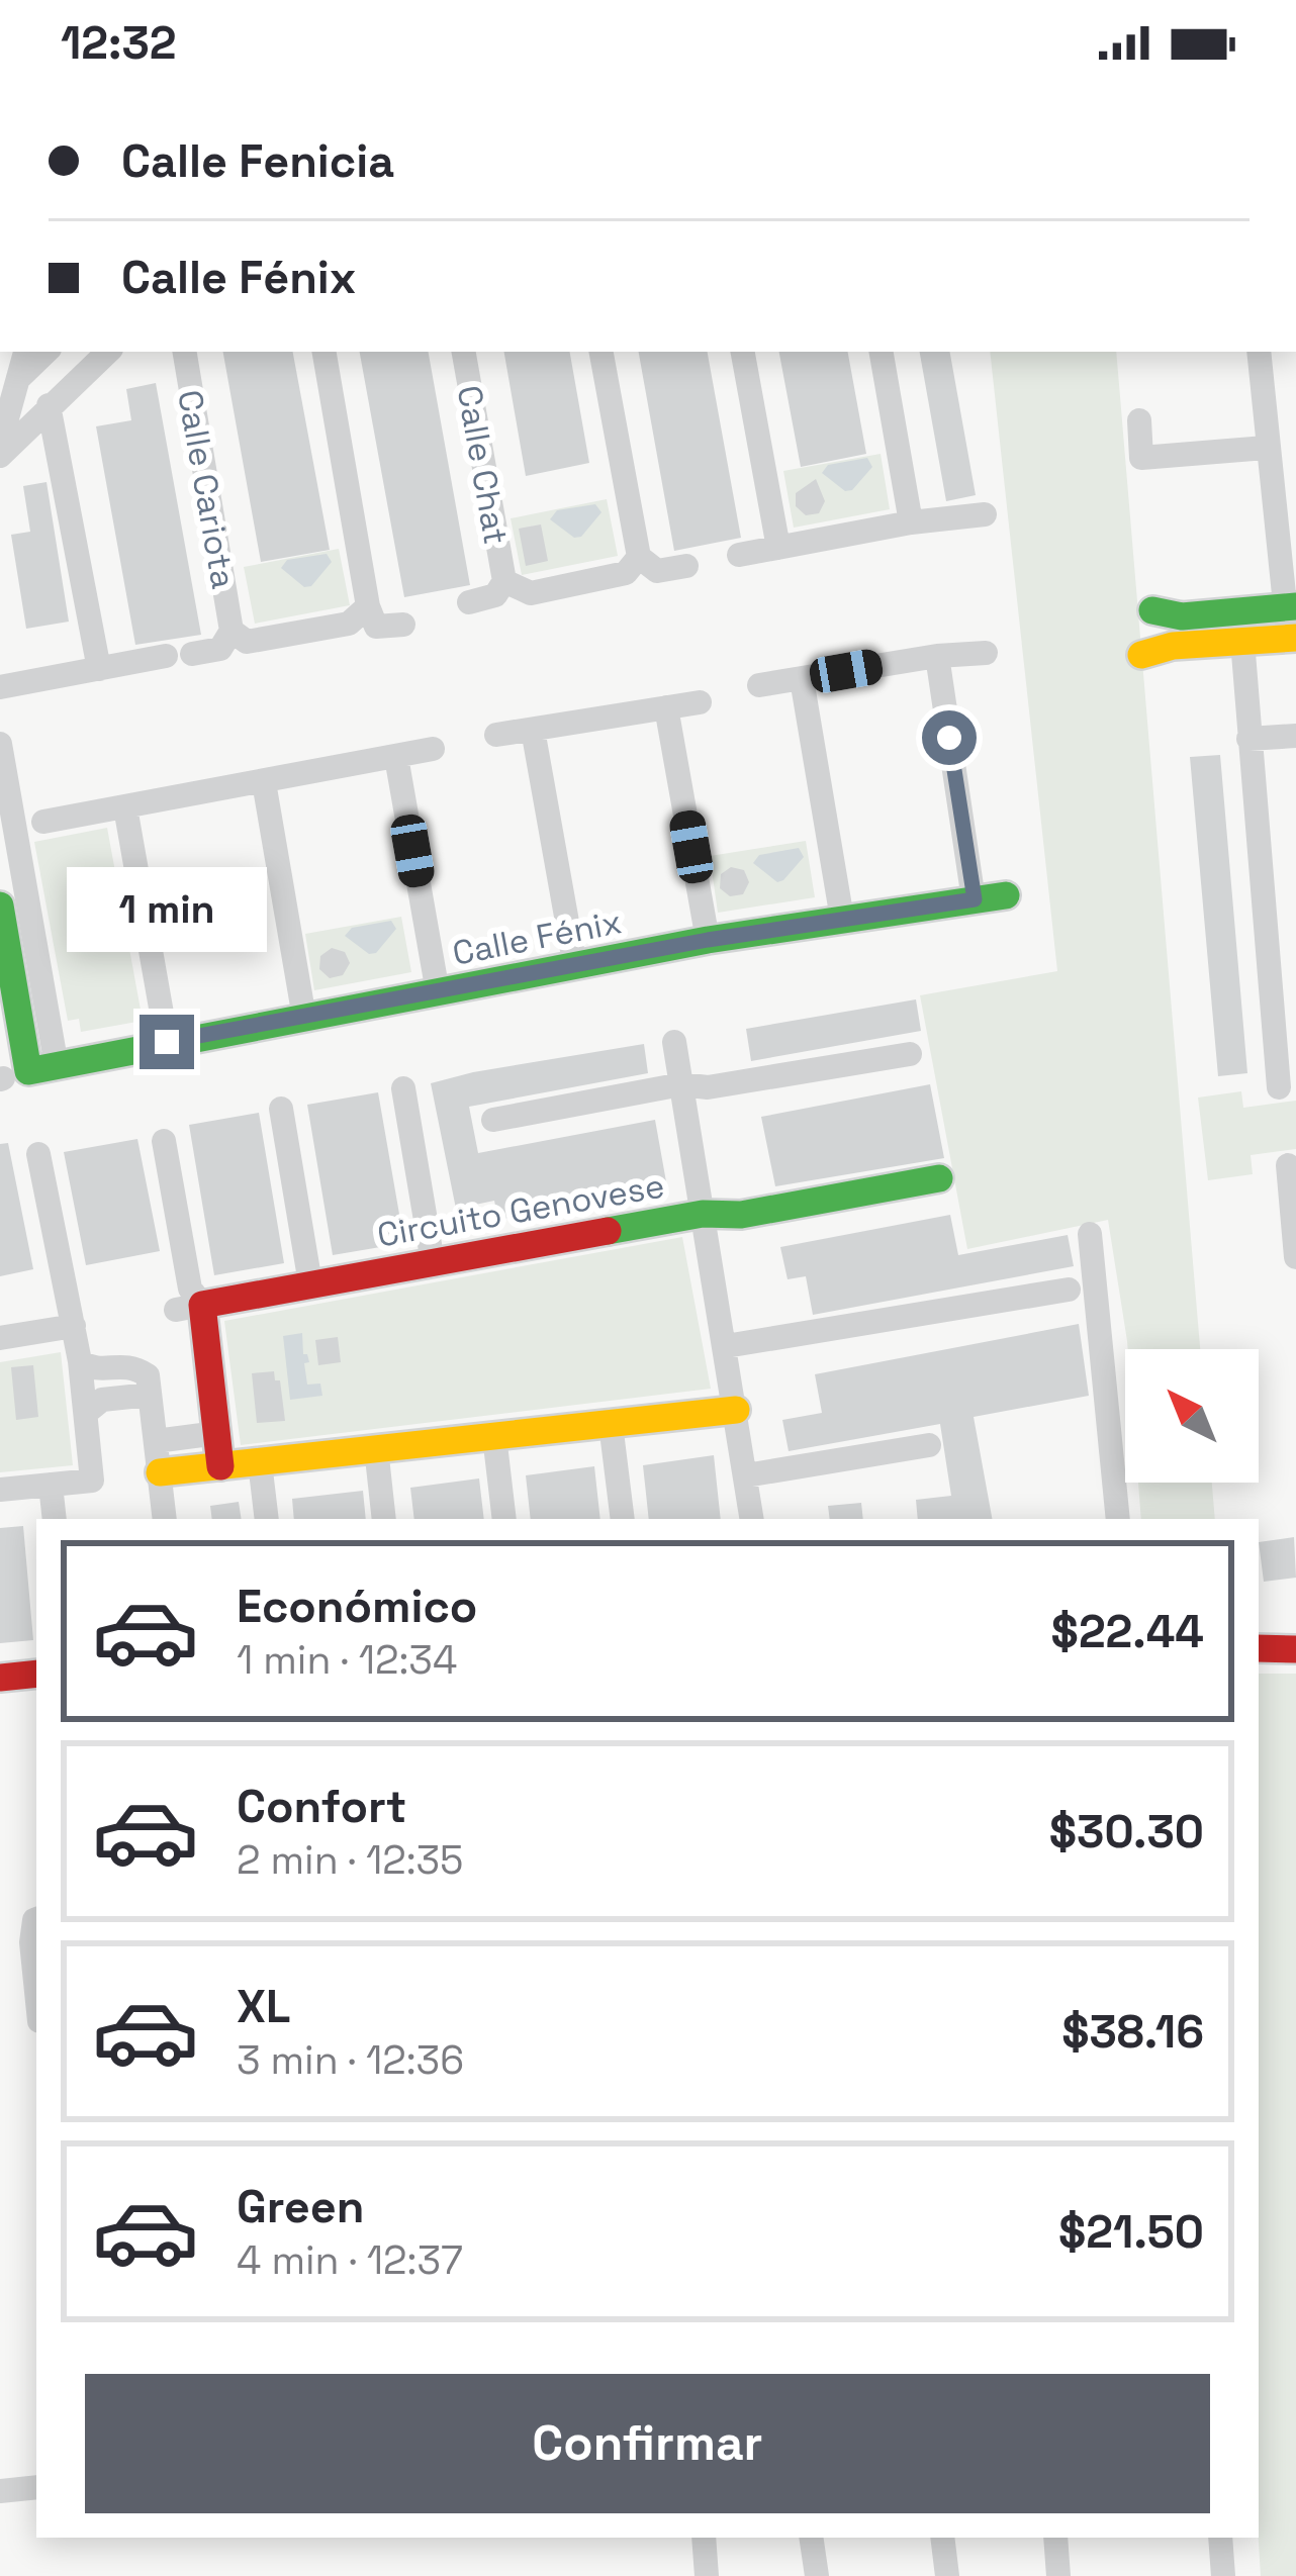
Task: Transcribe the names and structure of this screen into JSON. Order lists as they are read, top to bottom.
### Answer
{
  "streets": {
    "street": [
      "Calle Chat",
      "Calle Cariota",
      "Calle Fénix",
      "Circuito Genovese"
    ]
  },
  "north": "top left",
  "page": {
    "status": "12:32",
    "banner": ["Calle Fenicia", "Calle Fénix"],
    "bubble": "1 min",
    "list": [
      {
        "name": "Económico",
        "note": "1 min · 12:34",
        "value": "$22.44"
      },
      {
        "name": "Confort",
        "note": "2 min · 12:35",
        "value": "$30.30"
      },
      {
        "name": "XL",
        "note": "3 min · 12:36",
        "value": "$38.16"
      },
      {
        "name": "Green",
        "note": "4 min · 12:37",
        "value": "$21.50"
      }
    ],
    "buttons": "Confirmar"
  }
}
